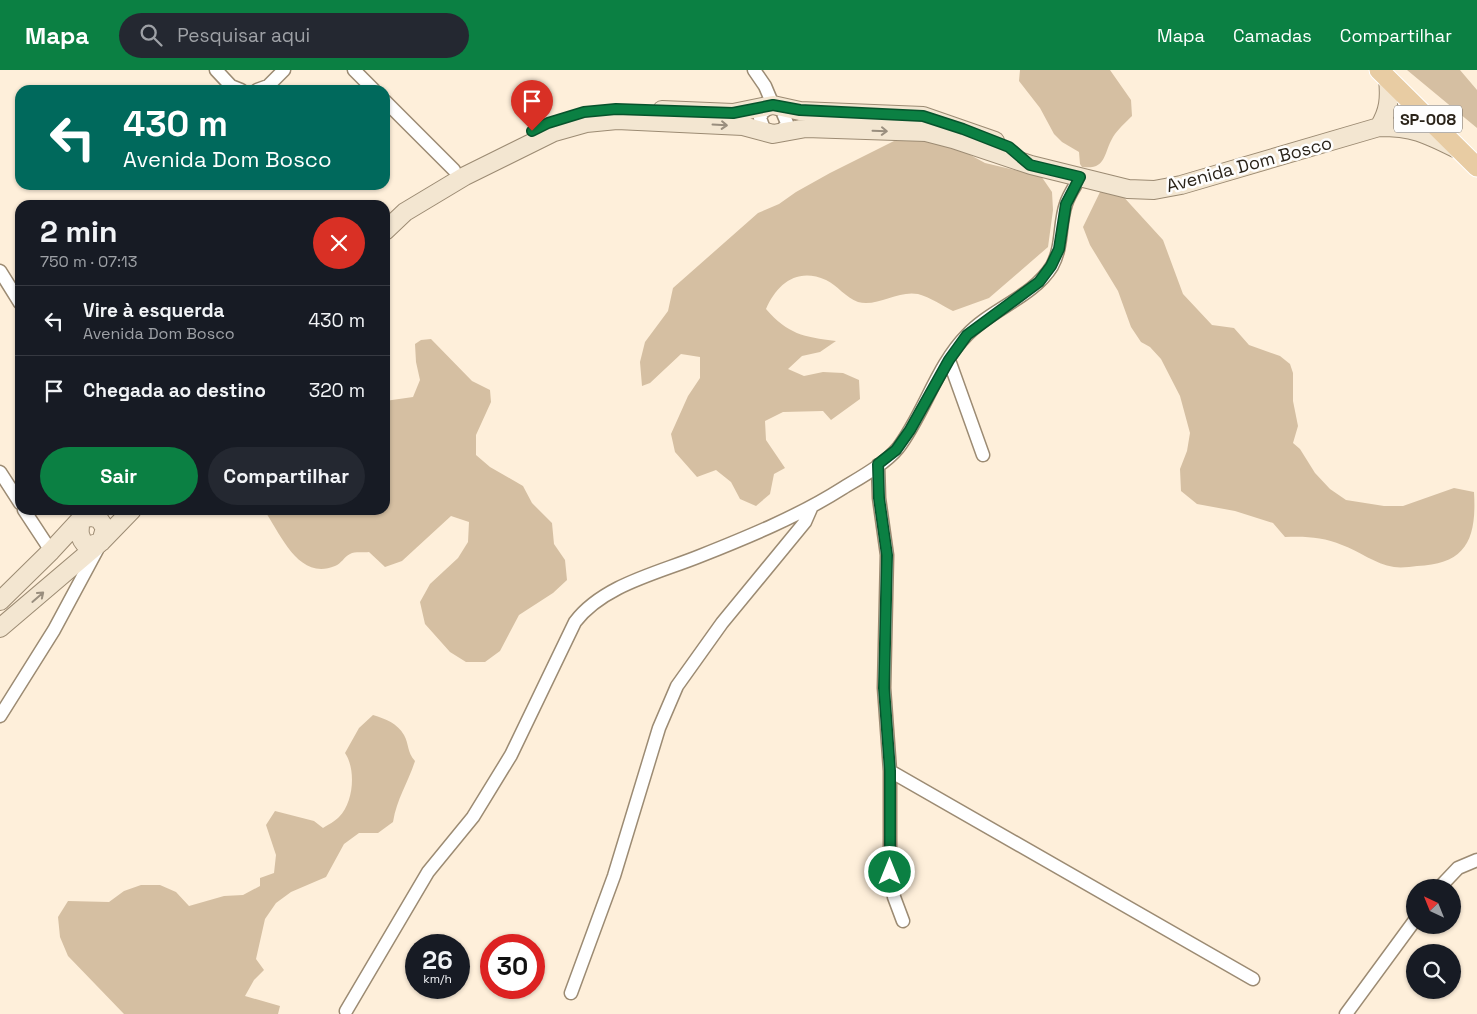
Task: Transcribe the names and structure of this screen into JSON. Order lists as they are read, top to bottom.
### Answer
{
  "streets": {
    "main road": ["SP-008"],
    "street": ["Avenida Dom Bosco"]
  },
  "crossings": [
    ["SP-008", "Avenida Dom Bosco"]
  ],
  "north": "top left",
  "page": {
    "header": "Mapa",
    "search": "Pesquisar aqui",
    "nav": ["Mapa", "Camadas", "Compartilhar"],
    "turn": ["430 m", "Avenida Dom Bosco"],
    "heading": ["2 min", "750 m · 07:13"],
    "list": [
      {
        "name": "Vire à esquerda",
        "note": "Avenida Dom Bosco",
        "value": "430 m"
      },
      {
        "name": "Chegada ao destino",
        "value": "320 m"
      }
    ],
    "buttons": ["Sair", "Compartilhar"],
    "speed": "26 km/h",
    "limit": "30"
  }
}
